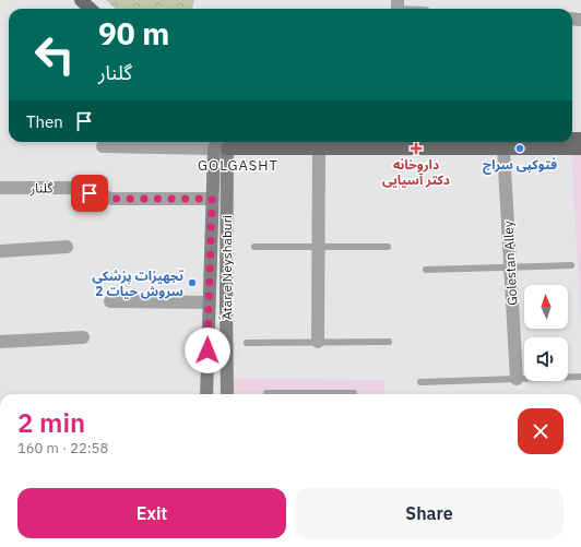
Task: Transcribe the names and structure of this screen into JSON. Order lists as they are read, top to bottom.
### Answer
{
  "streets": {
    "main road": ["ََAtar e Neyshaburi"],
    "street": ["گلنار", "Golestan Alley"]
  },
  "crossings": [
    ["گلنار", "ََAtar e Neyshaburi"]
  ],
  "districts": ["GOLGASHT"],
  "places": {
    "health": ["داروخانه دکتر آسیایی"],
    "other": ["فتوکپی سراج", "تجهیزات پزشکی سروش حیات 2"]
  },
  "north": "top",
  "page": {
    "turn": ["90 m", "گلنار"],
    "then": "Then",
    "heading": ["2 min", "160 m · 22:58"],
    "buttons": ["Exit", "Share"]
  }
}
